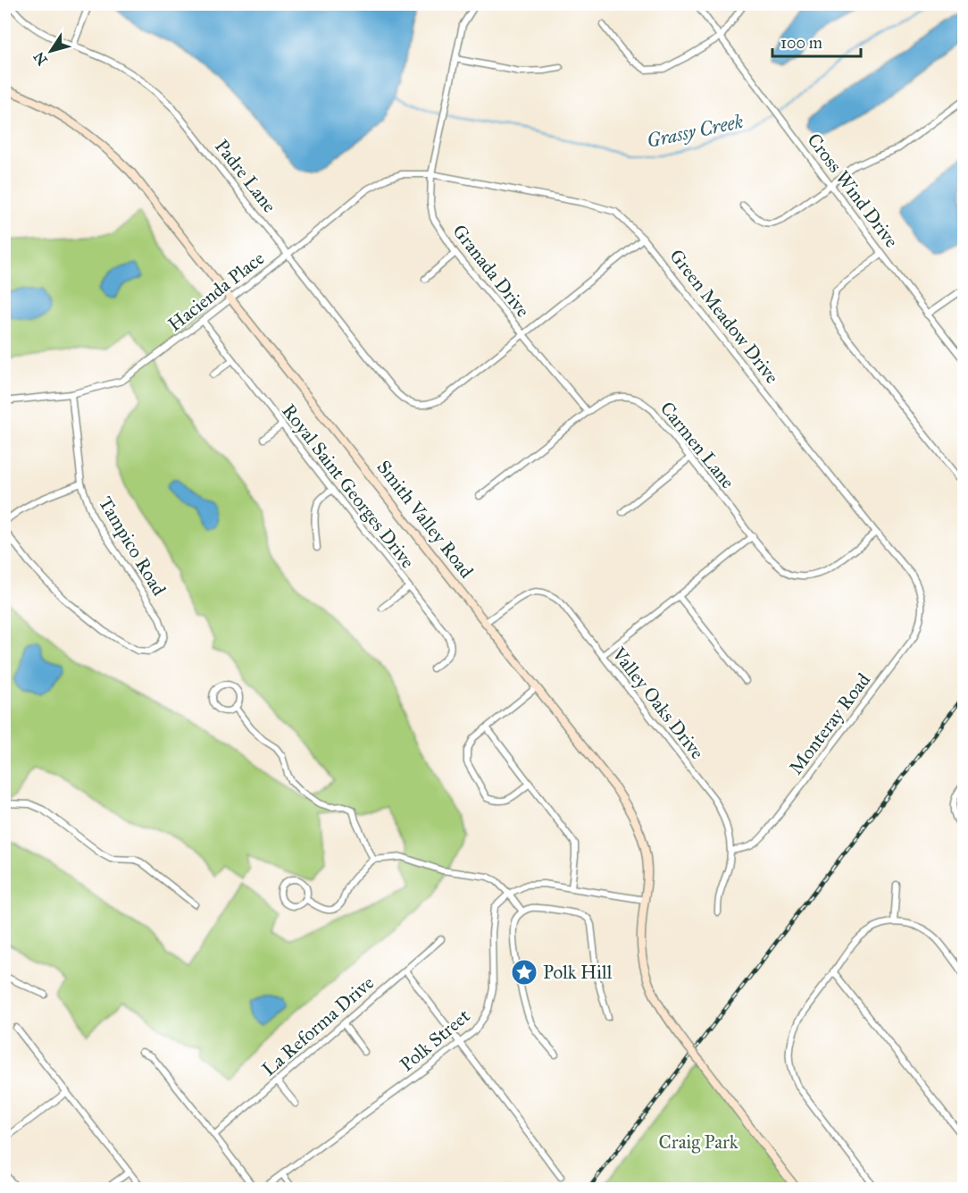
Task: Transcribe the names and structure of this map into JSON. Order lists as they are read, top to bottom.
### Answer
{
  "streets": {
    "main road": ["Smith Valley Road"],
    "street": [
      "Padre Lane",
      "Cross Wind Drive",
      "Granada Drive",
      "Hacienda Place",
      "Green Meadow Drive",
      "Carmen Lane",
      "Royal Saint Georges Drive",
      "Tampico Road",
      "Valley Oaks Drive",
      "Monteray Road",
      "La Reforma Drive",
      "Polk Street"
    ]
  },
  "crossings": [
    ["Padre Lane", "Granada Drive"],
    ["Padre Lane", "Hacienda Place"],
    ["Granada Drive", "Hacienda Place"],
    ["Granada Drive", "Green Meadow Drive"],
    ["Granada Drive", "Carmen Lane"],
    ["Hacienda Place", "Green Meadow Drive"],
    ["Hacienda Place", "Royal Saint Georges Drive"],
    ["Hacienda Place", "Smith Valley Road"],
    ["Hacienda Place", "Tampico Road"],
    ["Green Meadow Drive", "Carmen Lane"],
    ["Green Meadow Drive", "Monteray Road"],
    ["Smith Valley Road", "Valley Oaks Drive"],
    ["Valley Oaks Drive", "Monteray Road"]
  ],
  "water": ["Grassy Creek"],
  "parks": ["Craig Park"],
  "places": {
    "place": ["Polk Hill"]
  },
  "scale_bar": "100 m",
  "north": "bottom left"
}
